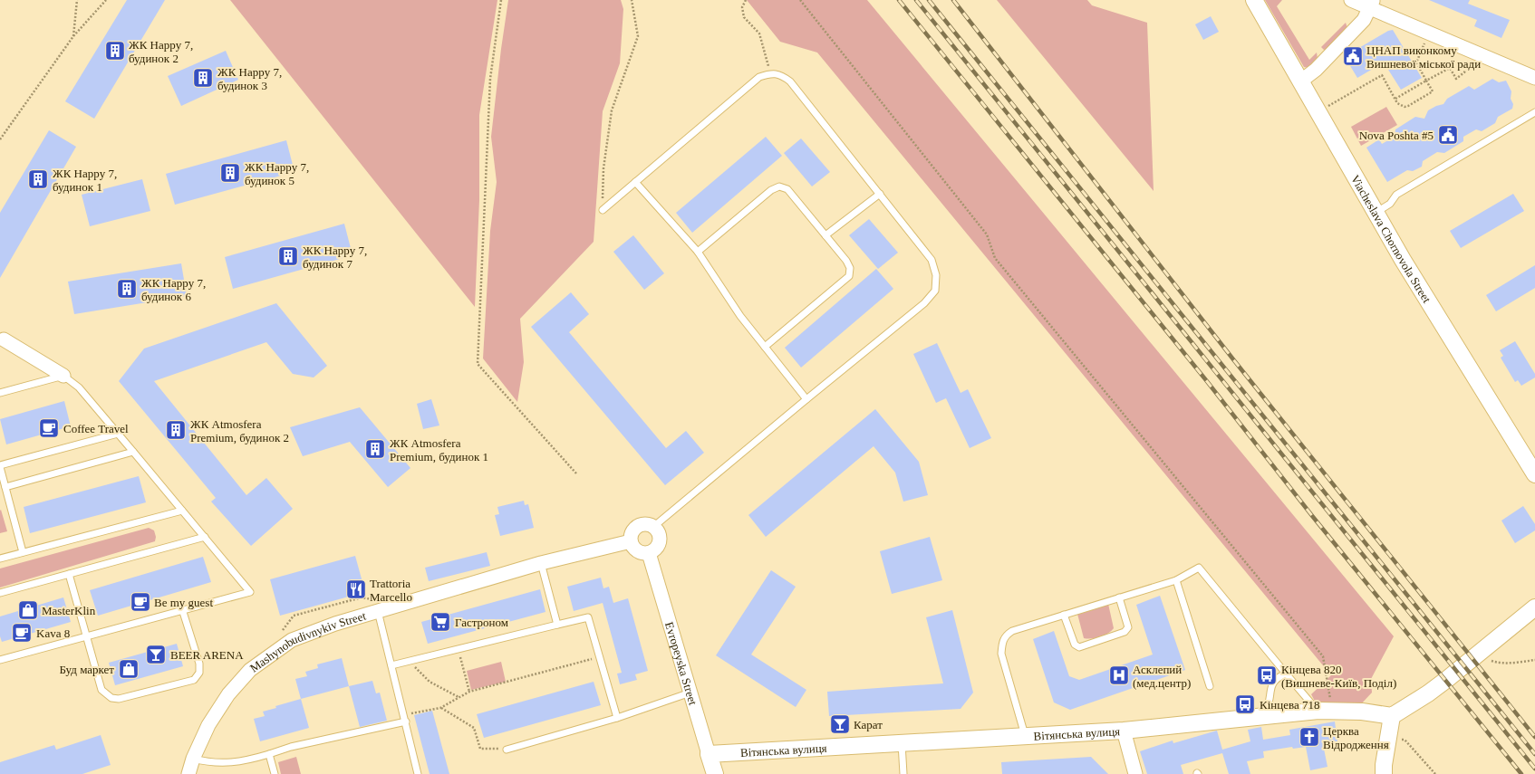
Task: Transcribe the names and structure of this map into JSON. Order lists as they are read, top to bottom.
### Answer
{
  "streets": {
    "street": [
      "Viacheslava Chornovola Street",
      "Mashynobudivnykiv Street",
      "Evropeyska Street",
      "Вітянська вулиця"
    ]
  },
  "crossings": [
    ["Mashynobudivnykiv Street", "Evropeyska Street"],
    ["Evropeyska Street", "Вітянська вулиця"]
  ],
  "places": {
    "building": [
      "ЖК Happy 7, будинок 2",
      "ЖК Happy 7, будинок 3",
      "ЖК Happy 7, будинок 5",
      "ЖК Happy 7, будинок 1",
      "ЖК Happy 7, будинок 7",
      "ЖК Happy 7, будинок 6",
      "ЖК Atmosfera Premium, будинок 2",
      "ЖК Atmosfera Premium, будинок 1"
    ],
    "public building": ["ЦНАП виконкому Вишневої міської ради", "Nova Poshta #5"],
    "cafe": ["Coffee Travel", "Be my guest", "Kava 8"],
    "restaurant": ["Trattoria Marcello"],
    "shop": ["MasterKlin", "Буд маркет"],
    "supermarket": ["Гастроном"],
    "bar": ["BEER ARENA", "Карат"],
    "hospital": ["Асклепий (мед.центр)"],
    "bus stop": ["Кінцева 820 (Вишневе-Київ, Поділ)", "Кінцева 718"],
    "church": ["Церква Відродження"]
  }
}
